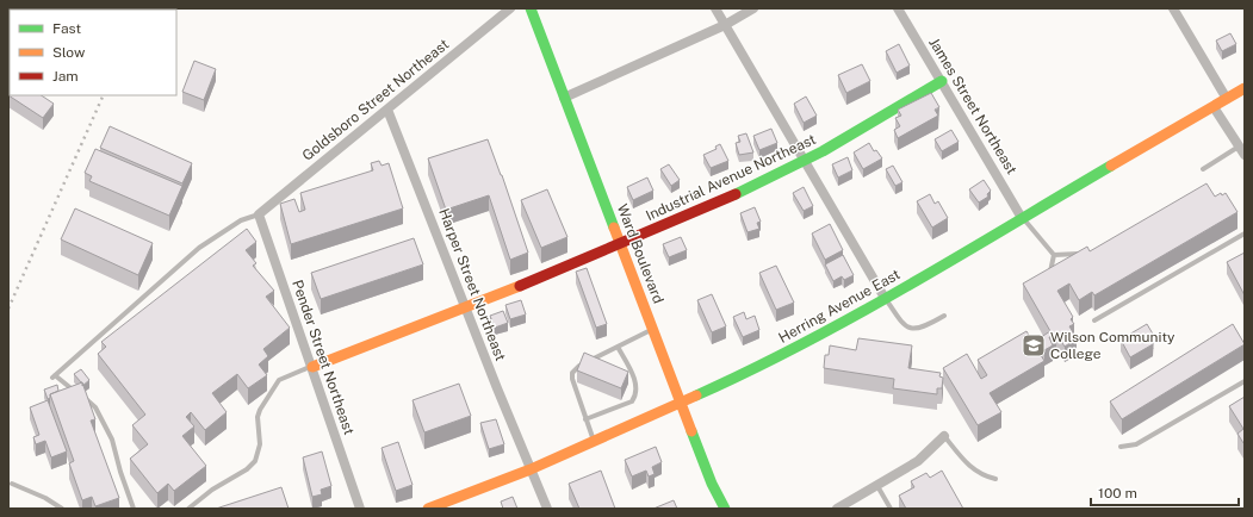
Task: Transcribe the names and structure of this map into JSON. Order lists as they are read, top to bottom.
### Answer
{
  "streets": {
    "main road": ["Industrial Avenue Northeast", "Ward Boulevard", "Herring Avenue East"],
    "street": [
      "Goldsboro Street Northeast",
      "James Street Northeast",
      "Harper Street Northeast",
      "Pender Street Northeast"
    ]
  },
  "crossings": [
    ["Goldsboro Street Northeast", "Harper Street Northeast"],
    ["Goldsboro Street Northeast", "Pender Street Northeast"],
    ["James Street Northeast", "Industrial Avenue Northeast"],
    ["James Street Northeast", "Herring Avenue East"],
    ["Industrial Avenue Northeast", "Ward Boulevard"],
    ["Industrial Avenue Northeast", "Harper Street Northeast"],
    ["Industrial Avenue Northeast", "Pender Street Northeast"],
    ["Ward Boulevard", "Herring Avenue East"],
    ["Harper Street Northeast", "Herring Avenue East"]
  ],
  "places": {
    "school or university": ["Wilson Community College"]
  },
  "legend": ["Fast", "Slow", "Jam"],
  "scale_bar": "100 m"
}
